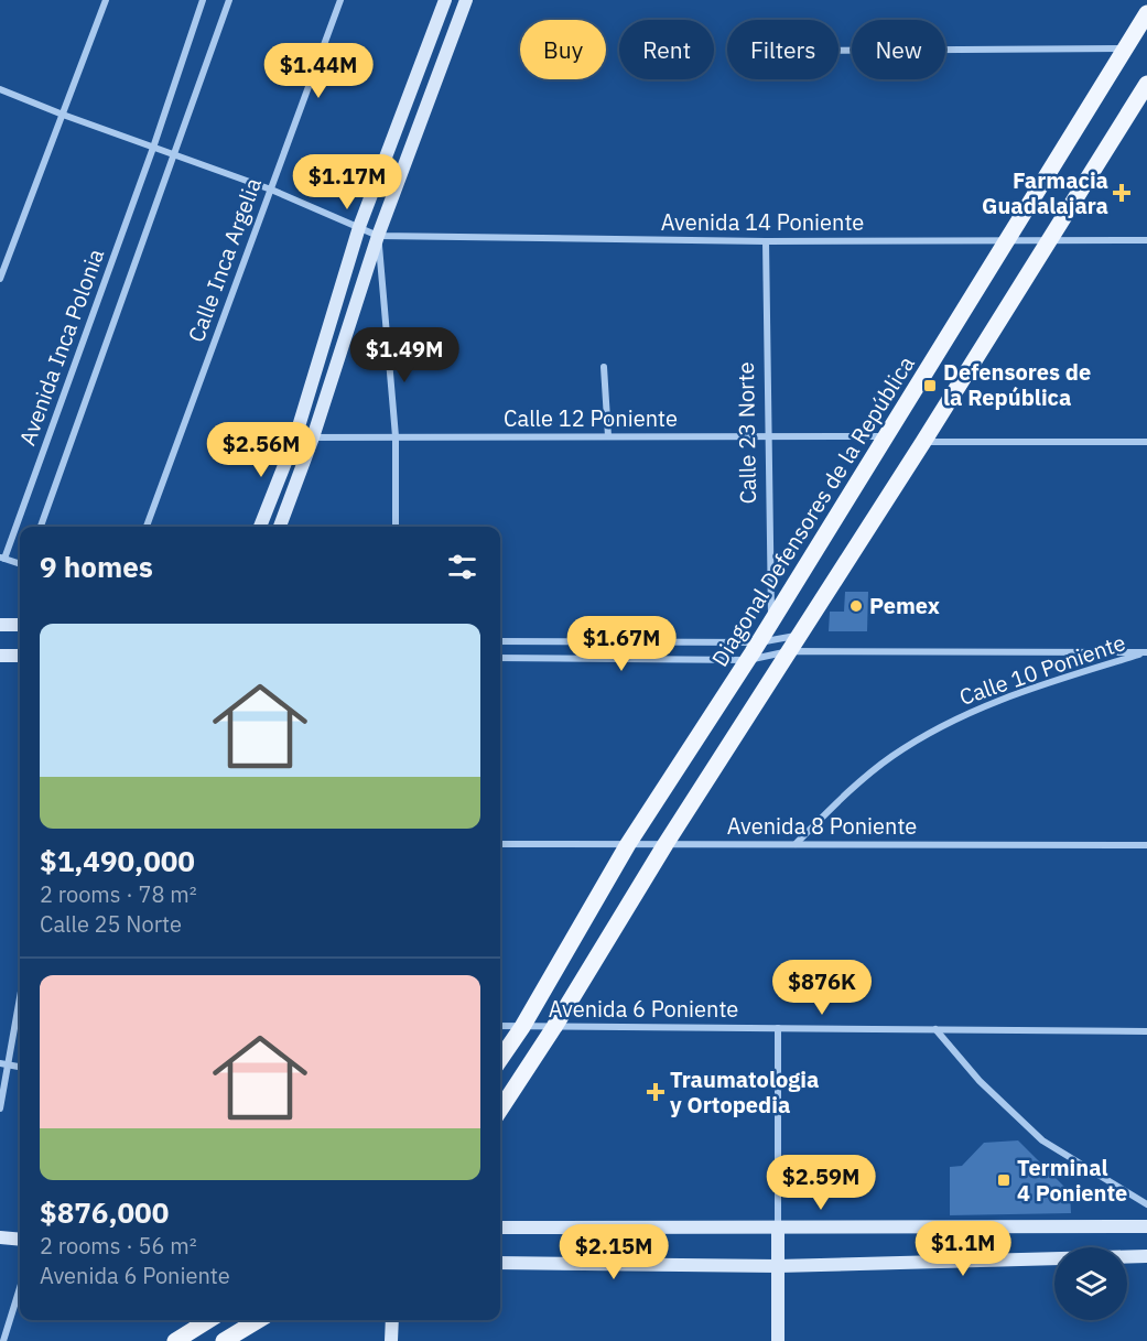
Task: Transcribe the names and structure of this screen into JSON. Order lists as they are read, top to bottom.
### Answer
{
  "streets": {
    "main road": ["Diagonal Defensores de la República"],
    "street": [
      "Avenida 14 Poniente",
      "Calle Inca Argelia",
      "Avenida Inca Polonia",
      "Calle 12 Poniente",
      "Calle 23 Norte",
      "Calle 10 Poniente",
      "Avenida 8 Poniente",
      "Avenida 6 Poniente"
    ]
  },
  "crossings": [
    ["Avenida 14 Poniente", "Calle 23 Norte"],
    ["Avenida 14 Poniente", "Diagonal Defensores de la República"],
    ["Calle 12 Poniente", "Calle 23 Norte"],
    ["Calle 12 Poniente", "Diagonal Defensores de la República"],
    ["Calle 23 Norte", "Diagonal Defensores de la República"],
    ["Diagonal Defensores de la República", "Avenida 8 Poniente"],
    ["Diagonal Defensores de la República", "Avenida 6 Poniente"],
    ["Calle 10 Poniente", "Avenida 8 Poniente"]
  ],
  "places": {
    "health": ["Farmacia Guadalajara", "Traumatologia y Ortopedia"],
    "transit": ["Defensores de la República", "Terminal 4 Poniente"],
    "other": ["Pemex"]
  },
  "page": {
    "chip": [
      "Buy",
      "Rent",
      "Filters",
      "New"
    ],
    "price": [
      "$1.44M",
      "$1.17M",
      "$1.49M",
      "$2.56M",
      "$1.67M",
      "$876K",
      "$2.59M",
      "$1.1M",
      "$2.15M"
    ],
    "heading": "9 homes",
    "list": [
      {
        "name": "$1,490,000",
        "note": "2 rooms · 78 m² · Calle 25 Norte"
      },
      {
        "name": "$876,000",
        "note": "2 rooms · 56 m² · Avenida 6 Poniente"
      }
    ]
  }
}
